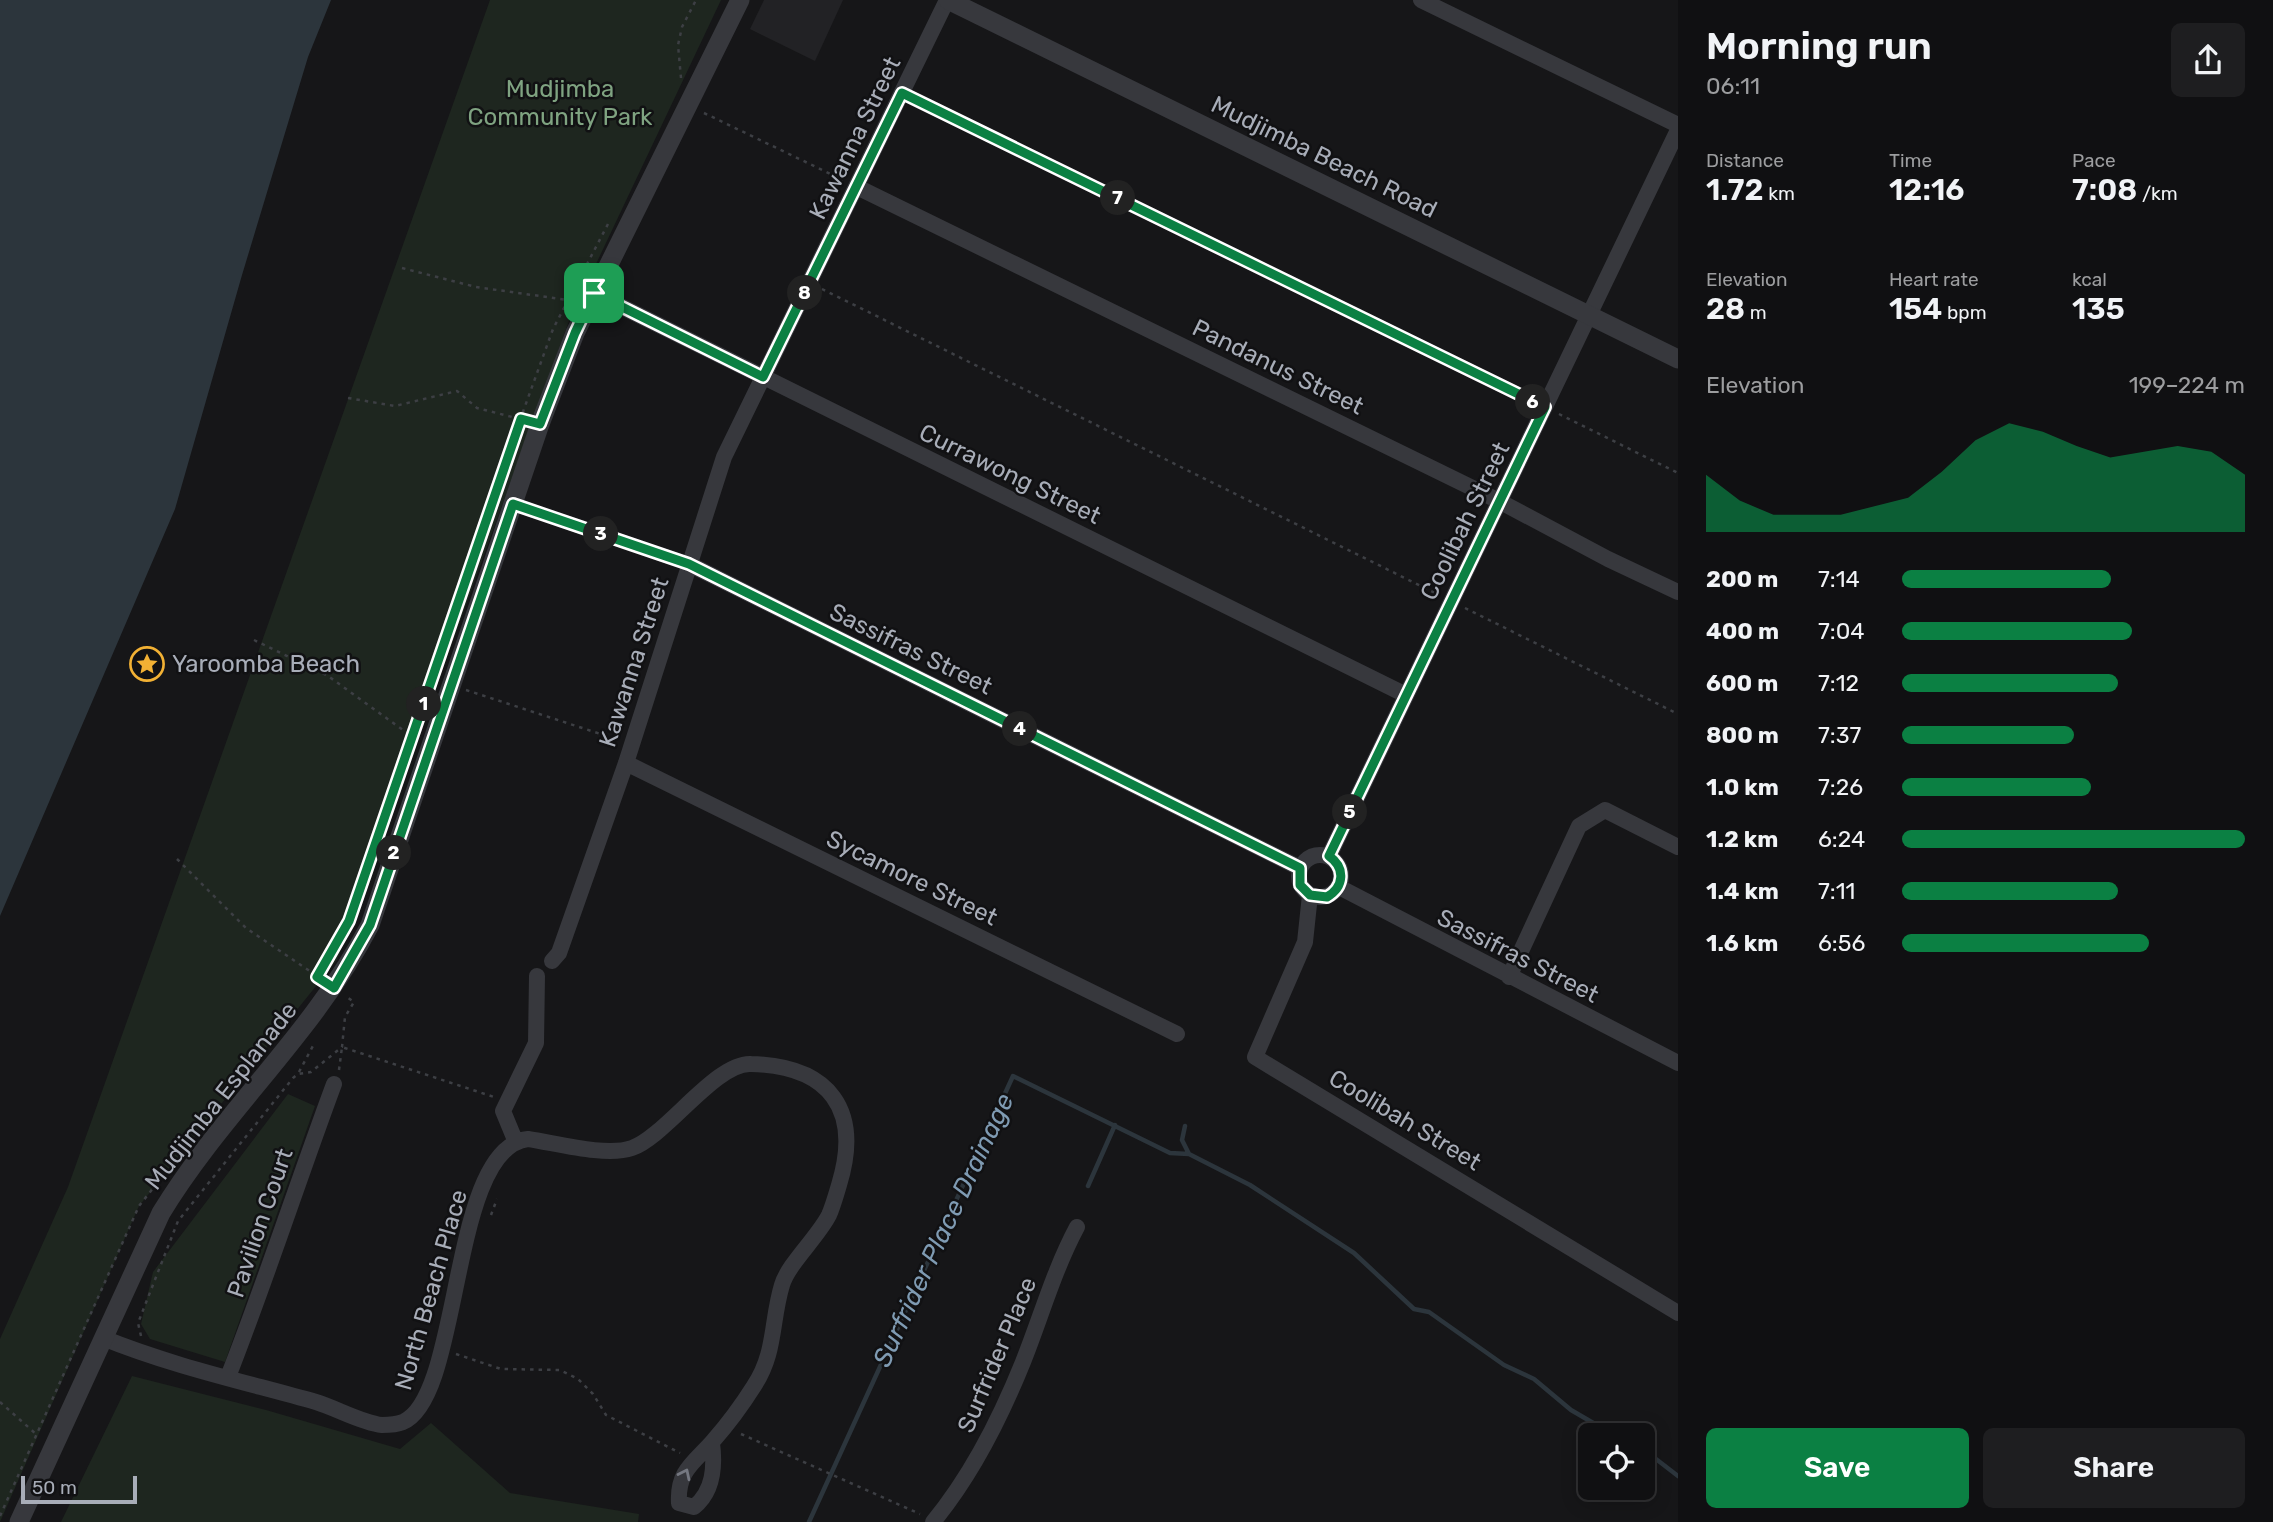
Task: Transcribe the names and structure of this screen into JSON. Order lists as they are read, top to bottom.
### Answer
{
  "streets": {
    "street": [
      "Kawanna Street",
      "Mudjimba Beach Road",
      "Pandanus Street",
      "Currawong Street",
      "Coolibah Street",
      "Sassifras Street",
      "Sycamore Street",
      "Mudjimba Esplanade",
      "Pavilion Court",
      "North Beach Place",
      "Surfrider Place"
    ]
  },
  "crossings": [
    ["Kawanna Street", "Mudjimba Beach Road"],
    ["Kawanna Street", "Pandanus Street"],
    ["Kawanna Street", "Currawong Street"],
    ["Kawanna Street", "Sassifras Street"],
    ["Kawanna Street", "Sycamore Street"],
    ["Mudjimba Beach Road", "Coolibah Street"],
    ["Pandanus Street", "Coolibah Street"],
    ["Currawong Street", "Coolibah Street"],
    ["Currawong Street", "Mudjimba Esplanade"],
    ["Coolibah Street", "Sassifras Street"],
    ["Mudjimba Esplanade", "North Beach Place"],
    ["Pavilion Court", "North Beach Place"]
  ],
  "water": ["Surfrider Place Drainage"],
  "parks": ["Mudjimba Community Park"],
  "places": {
    "place": ["Yaroomba Beach"]
  },
  "scale_bar": "50 m",
  "page": {
    "heading": ["Morning run", "06:11"],
    "stats": [
      ["Distance", "1.72 km"],
      ["Time", "12:16"],
      ["Pace", "7:08 /km"],
      ["Elevation", "28 m"],
      ["Heart rate", "154 bpm"],
      ["kcal", "135"]
    ],
    "pins": [
      "7",
      "8",
      "6",
      "3",
      "1",
      "4",
      "5",
      "2"
    ],
    "chart": ["Elevation", "199–224 m"],
    "list": [
      {
        "name": "200 m",
        "note": "7:14"
      },
      {
        "name": "400 m",
        "note": "7:04"
      },
      {
        "name": "600 m",
        "note": "7:12"
      },
      {
        "name": "800 m",
        "note": "7:37"
      },
      {
        "name": "1.0 km",
        "note": "7:26"
      },
      {
        "name": "1.2 km",
        "note": "6:24"
      },
      {
        "name": "1.4 km",
        "note": "7:11"
      },
      {
        "name": "1.6 km",
        "note": "6:56"
      }
    ],
    "buttons": ["Save", "Share"],
    "scale": "50 m"
  }
}
